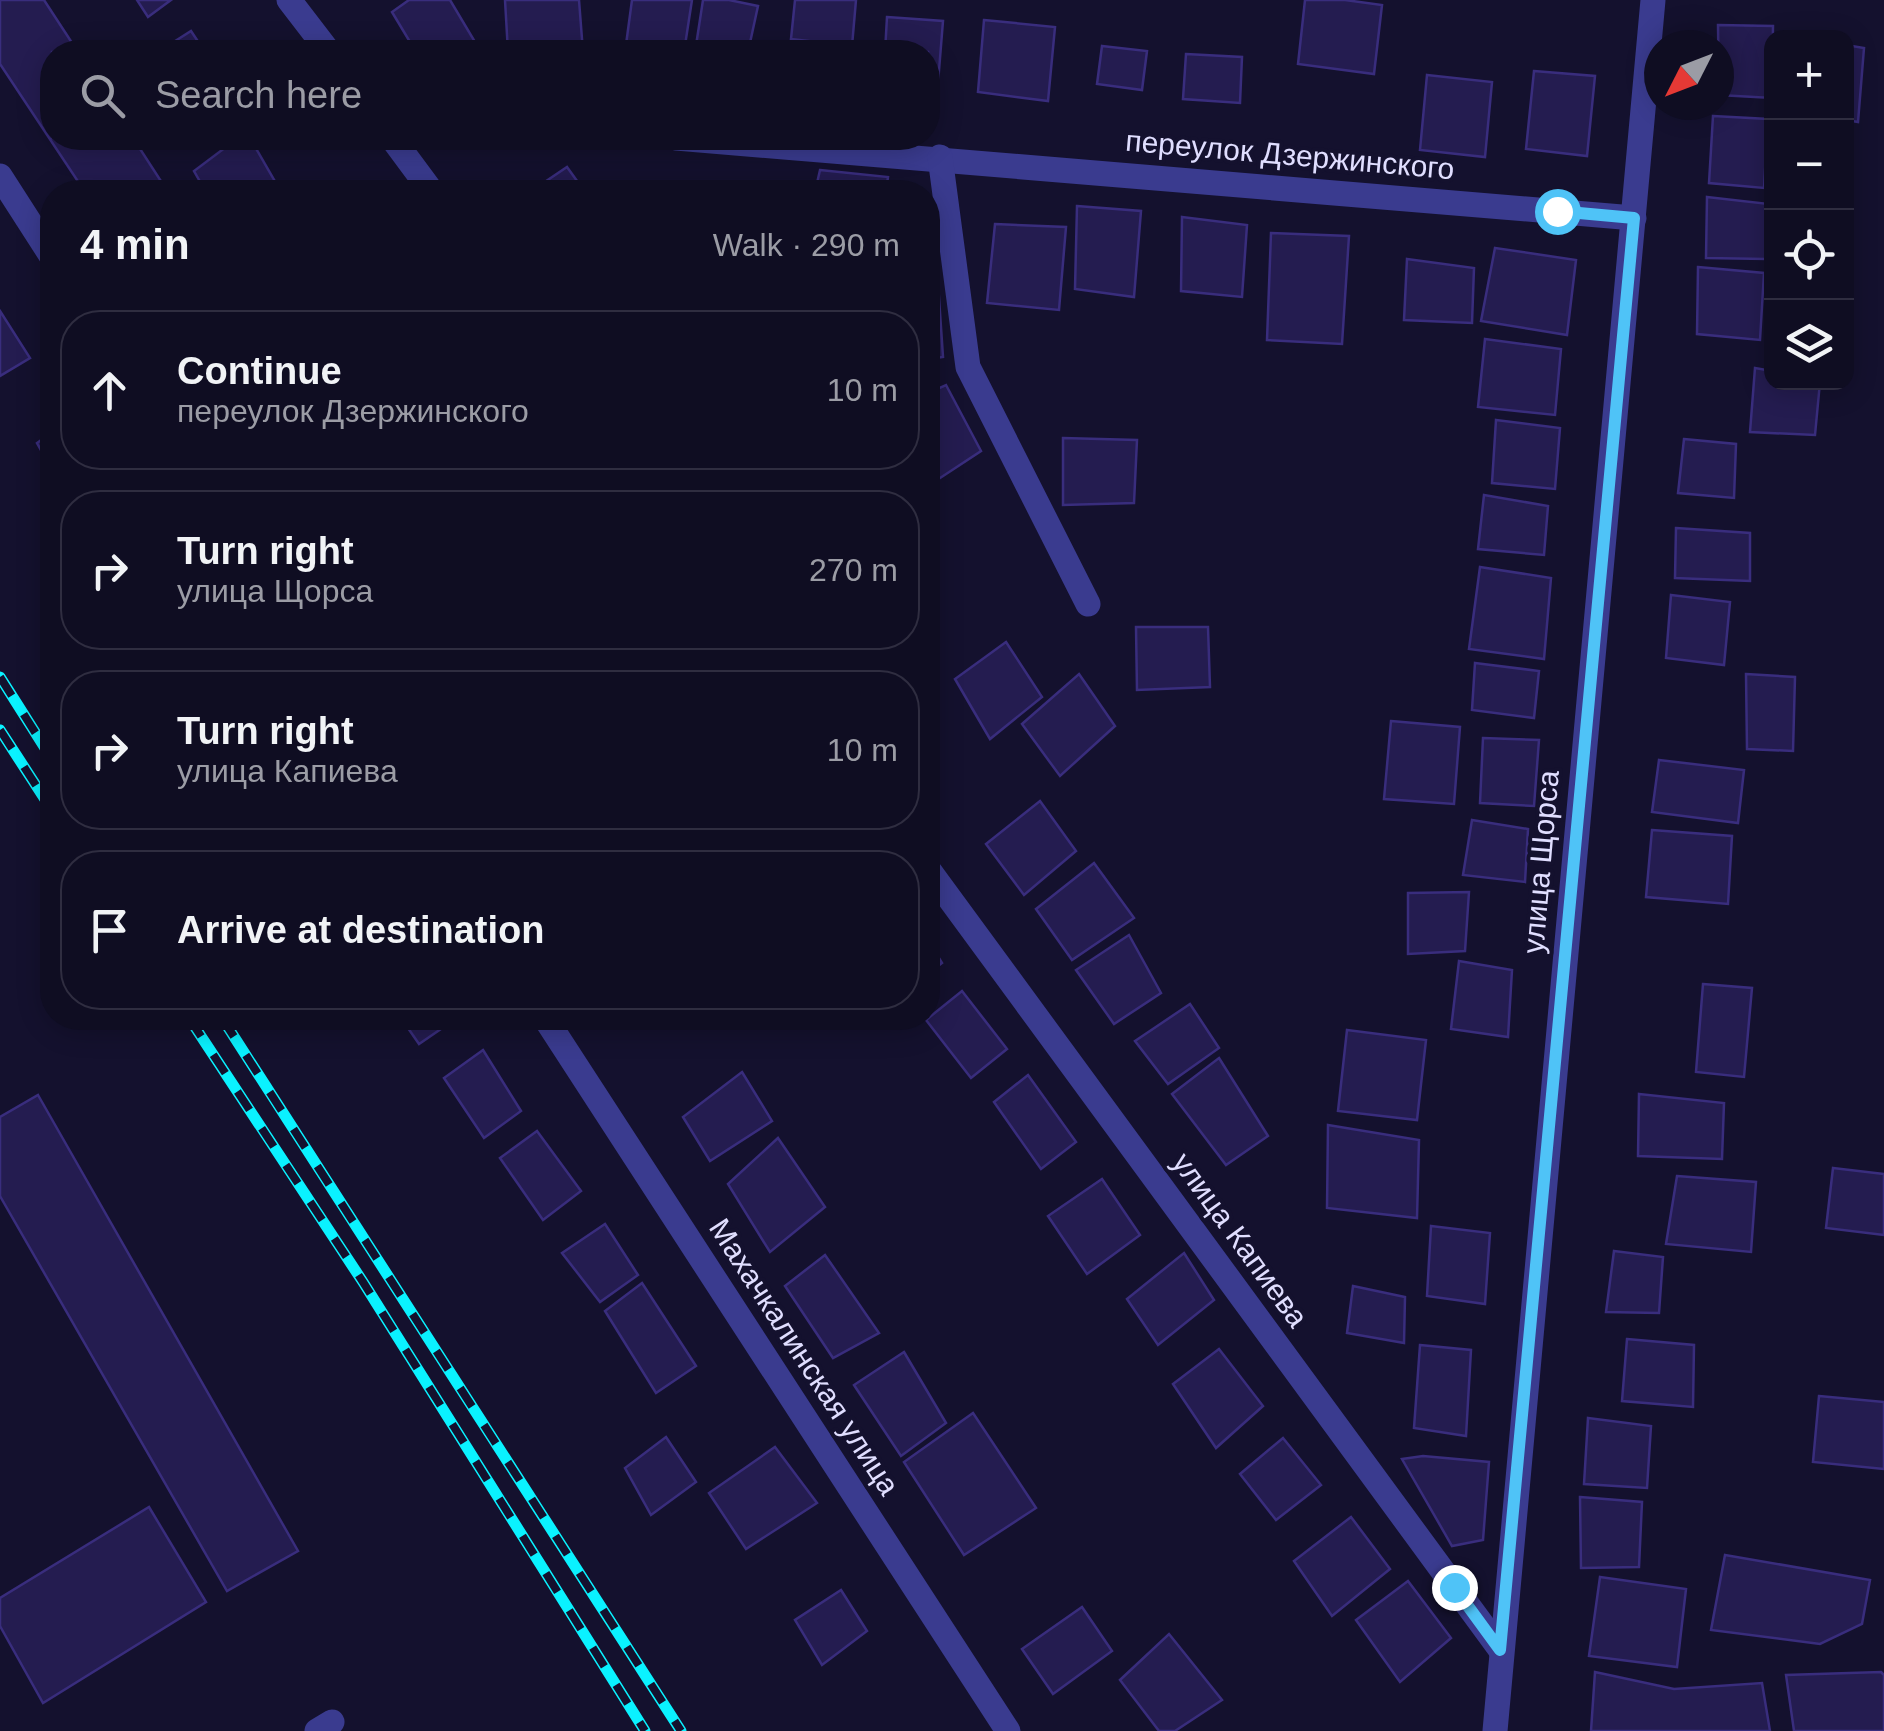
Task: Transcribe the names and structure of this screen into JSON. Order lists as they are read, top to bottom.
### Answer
{
  "streets": {
    "street": [
      "переулок Дзержинского",
      "улица Щорса",
      "улица Капиева",
      "Махачкалинская улица"
    ]
  },
  "crossings": [
    ["переулок Дзержинского", "улица Щорса"],
    ["улица Щорса", "улица Капиева"]
  ],
  "north": "bottom left",
  "page": {
    "map_buttons": ["+", "−"],
    "search": "Search here",
    "heading": ["4 min", "Walk · 290 m"],
    "list": [
      ["Continue", "переулок Дзержинского", "10 m"],
      ["Turn right", "улица Щорса", "270 m"],
      ["Turn right", "улица Капиева", "10 m"],
      "Arrive at destination"
    ]
  }
}
